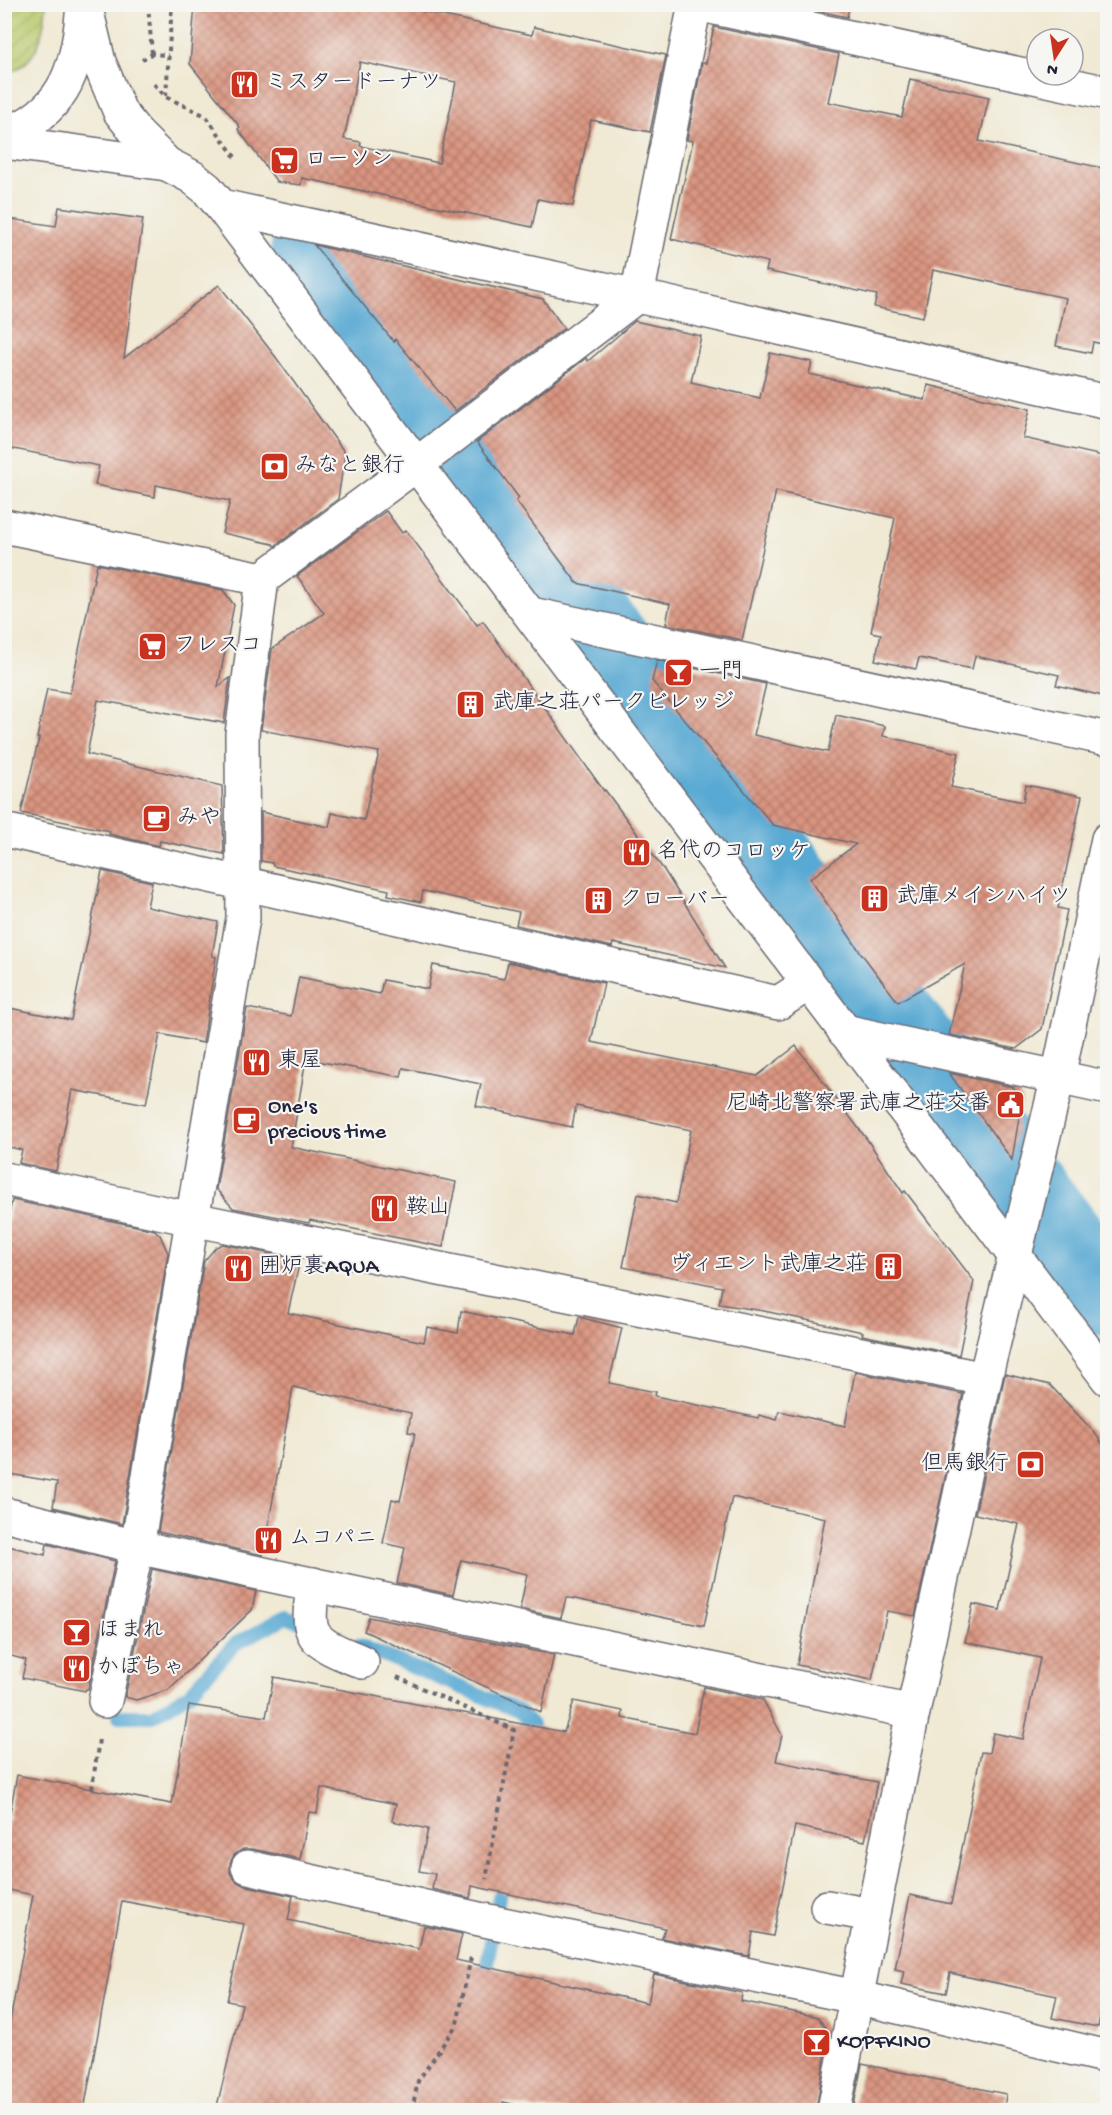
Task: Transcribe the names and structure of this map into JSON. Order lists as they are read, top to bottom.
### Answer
{
  "places": {
    "restaurant": [
      "ミスタードーナツ",
      "名代のコロッケ",
      "東屋",
      "鞍山",
      "囲炉裏AQUA",
      "ムコパニ",
      "かぼちゃ"
    ],
    "supermarket": ["ローソン", "フレスコ"],
    "bank": ["みなと銀行", "但馬銀行"],
    "bar": ["一門", "ほまれ", "KOPFKINO"],
    "building": [
      "武庫之荘パークビレッジ",
      "武庫メインハイツ",
      "クローバー",
      "ヴィエント武庫之荘"
    ],
    "cafe": ["みや", "One's precious time"],
    "public building": ["尼崎北警察署武庫之荘交番"]
  },
  "north": "bottom"
}
